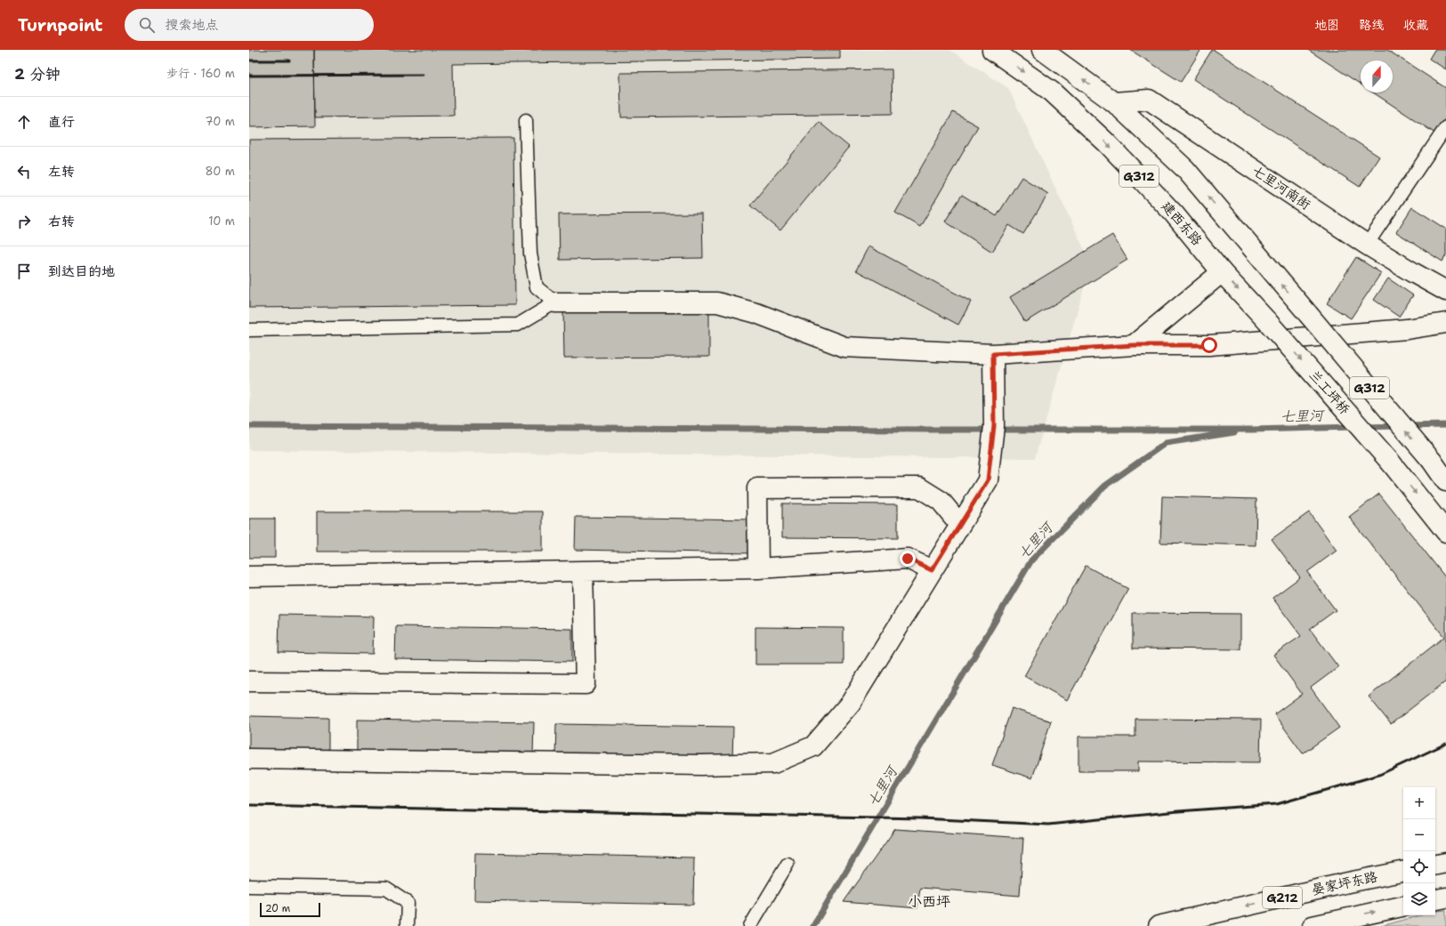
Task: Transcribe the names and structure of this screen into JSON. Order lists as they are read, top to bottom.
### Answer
{
  "streets": {
    "main road": [
      "G312",
      "七里河南街",
      "建西东路",
      "兰工坪桥",
      "晏家坪东路",
      "G212"
    ]
  },
  "crossings": [
    ["G312", "七里河南街"],
    ["建西东路", "兰工坪桥"]
  ],
  "districts": ["小西坪"],
  "water": ["七里河"],
  "scale_bar": "20 m",
  "north": "top",
  "page": {
    "header": "Turnpoint",
    "search": "搜索地点",
    "nav": ["地图", "路线", "收藏"],
    "heading": ["2 分钟", "步行 · 160 m"],
    "list": [
      ["直行", "70 m"],
      ["左转", "80 m"],
      ["右转", "10 m"],
      "到达目的地"
    ],
    "map_buttons": ["+", "−"],
    "scale": "20 m"
  }
}
